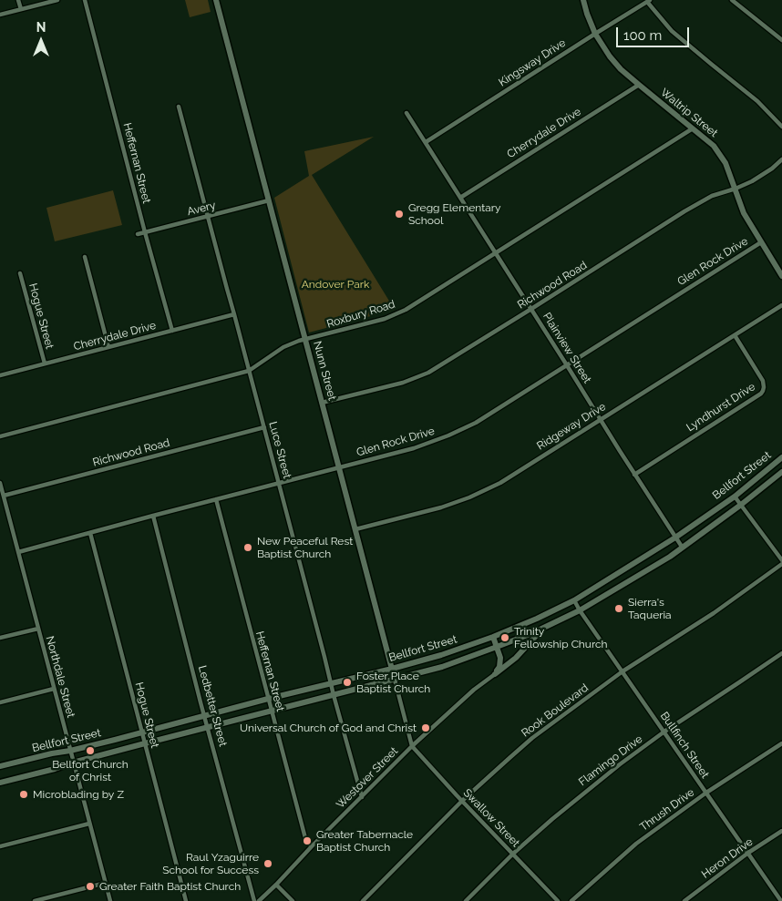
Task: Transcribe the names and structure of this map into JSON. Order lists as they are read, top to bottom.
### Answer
{
  "streets": {
    "main road": ["Waltrip Street", "Nunn Street", "Bellfort Street"],
    "street": [
      "Kingsway Drive",
      "Cherrydale Drive",
      "Heffernan Street",
      "Avery",
      "Glen Rock Drive",
      "Richwood Road",
      "Roxbury Road",
      "Hogue Street",
      "Plainview Street",
      "Lyndhurst Drive",
      "Ridgeway Drive",
      "Luce Street",
      "Northdale Street",
      "Ledbetter Street",
      "Rook Boulevard",
      "Bullfinch Street",
      "Flamingo Drive",
      "Westover Street",
      "Thrush Drive",
      "Swallow Street",
      "Heron Drive"
    ]
  },
  "crossings": [
    ["Kingsway Drive", "Waltrip Street"],
    ["Kingsway Drive", "Plainview Street"],
    ["Waltrip Street", "Cherrydale Drive"],
    ["Waltrip Street", "Glen Rock Drive"],
    ["Waltrip Street", "Richwood Road"],
    ["Waltrip Street", "Roxbury Road"],
    ["Cherrydale Drive", "Heffernan Street"],
    ["Cherrydale Drive", "Hogue Street"],
    ["Cherrydale Drive", "Plainview Street"],
    ["Cherrydale Drive", "Luce Street"],
    ["Heffernan Street", "Avery"],
    ["Heffernan Street", "Glen Rock Drive"],
    ["Heffernan Street", "Bellfort Street"],
    ["Heffernan Street", "Westover Street"],
    ["Avery", "Nunn Street"],
    ["Avery", "Luce Street"],
    ["Glen Rock Drive", "Hogue Street"],
    ["Glen Rock Drive", "Plainview Street"],
    ["Glen Rock Drive", "Nunn Street"],
    ["Glen Rock Drive", "Luce Street"],
    ["Glen Rock Drive", "Northdale Street"],
    ["Glen Rock Drive", "Ledbetter Street"],
    ["Richwood Road", "Plainview Street"],
    ["Richwood Road", "Nunn Street"],
    ["Richwood Road", "Luce Street"],
    ["Richwood Road", "Northdale Street"],
    ["Roxbury Road", "Plainview Street"],
    ["Roxbury Road", "Nunn Street"],
    ["Roxbury Road", "Luce Street"],
    ["Hogue Street", "Bellfort Street"],
    ["Plainview Street", "Lyndhurst Drive"],
    ["Plainview Street", "Ridgeway Drive"],
    ["Plainview Street", "Bellfort Street"],
    ["Nunn Street", "Ridgeway Drive"],
    ["Nunn Street", "Bellfort Street"],
    ["Nunn Street", "Westover Street"],
    ["Nunn Street", "Swallow Street"],
    ["Lyndhurst Drive", "Ridgeway Drive"],
    ["Luce Street", "Bellfort Street"],
    ["Luce Street", "Westover Street"],
    ["Bellfort Street", "Northdale Street"],
    ["Bellfort Street", "Ledbetter Street"],
    ["Bellfort Street", "Bullfinch Street"],
    ["Rook Boulevard", "Bullfinch Street"],
    ["Rook Boulevard", "Swallow Street"],
    ["Bullfinch Street", "Flamingo Drive"],
    ["Bullfinch Street", "Thrush Drive"],
    ["Bullfinch Street", "Heron Drive"],
    ["Flamingo Drive", "Swallow Street"],
    ["Westover Street", "Swallow Street"]
  ],
  "parks": ["Andover Park"],
  "places": [
    "Gregg Elementary School",
    "New Peaceful Rest Baptist Church",
    "Sierra's Taqueria",
    "Trinity Fellowship Church",
    "Foster Place Baptist Church",
    "Universal Church of God and Christ",
    "Bellfort Church of Christ",
    "Microblading by Z",
    "Greater Tabernacle Baptist Church",
    "Raul Yzaguirre School for Success",
    "Greater Faith Baptist Church"
  ],
  "scale_bar": "100 m",
  "north": "top"
}
